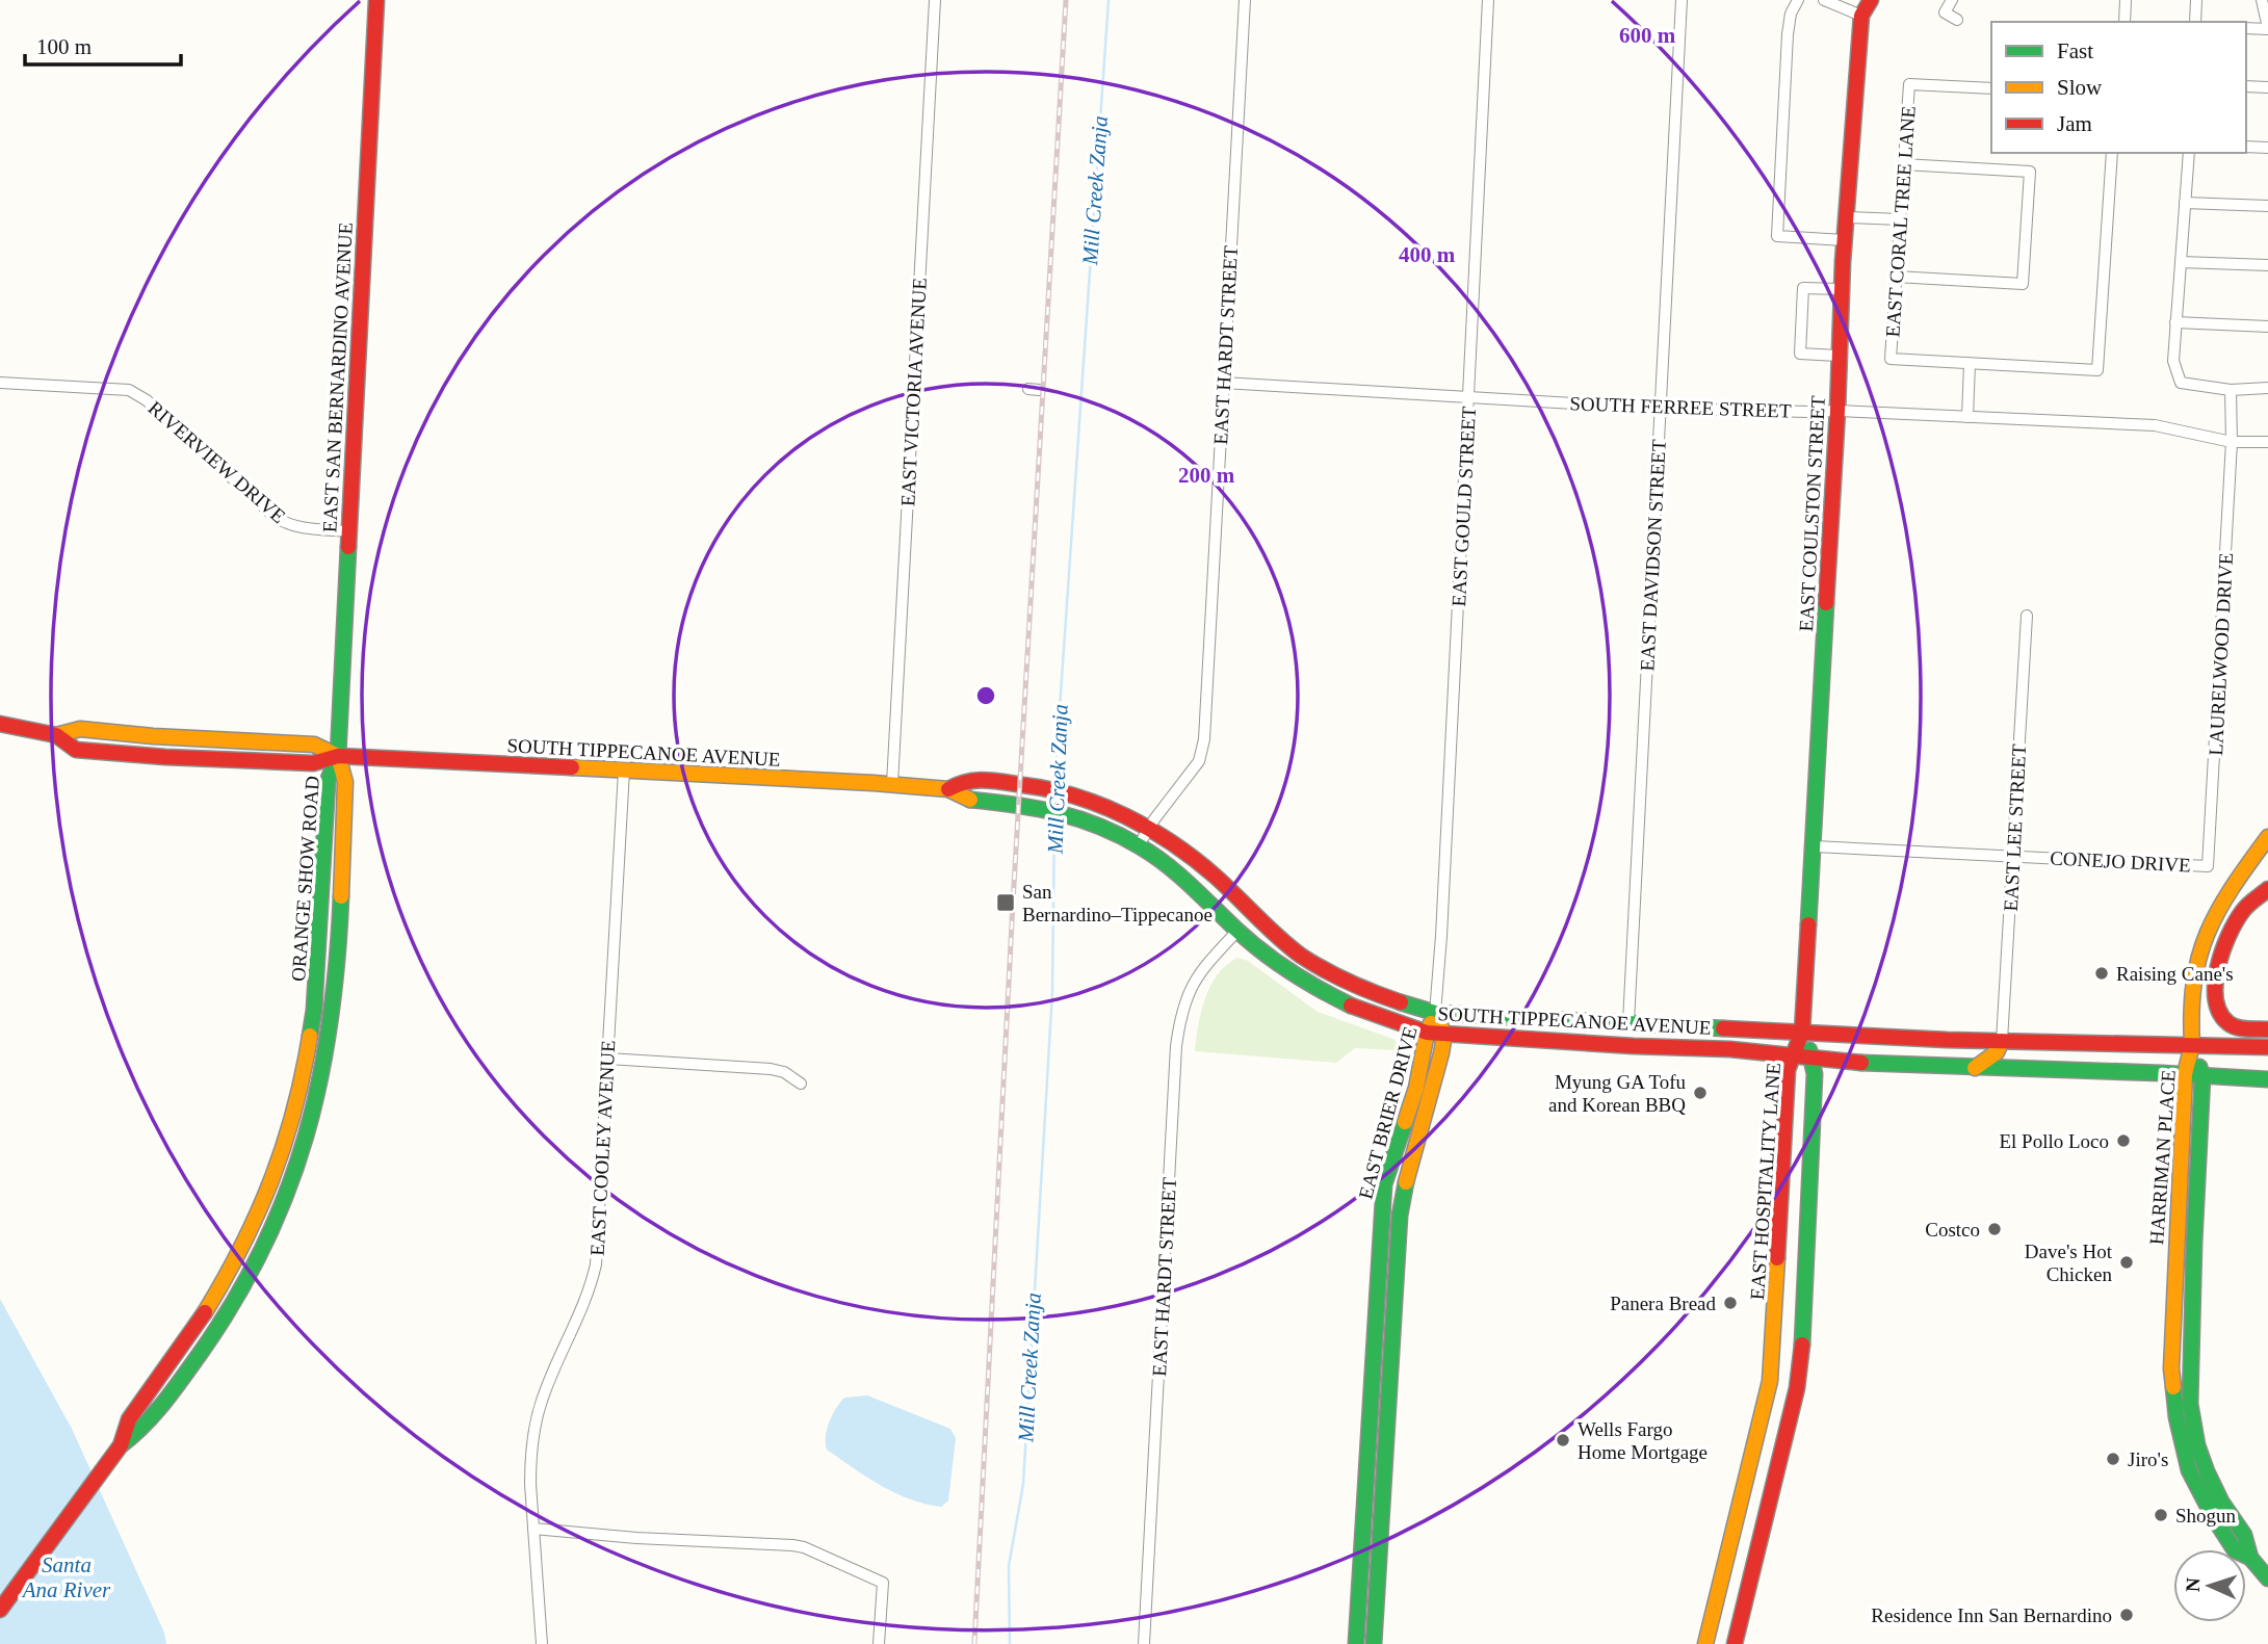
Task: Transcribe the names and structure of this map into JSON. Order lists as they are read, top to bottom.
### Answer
{
  "streets": {
    "main road": [
      "EAST SAN BERNARDINO AVENUE",
      "EAST COULSTON STREET",
      "SOUTH TIPPECANOE AVENUE",
      "ORANGE SHOW ROAD",
      "EAST BRIER DRIVE",
      "HARRIMAN PLACE",
      "EAST HOSPITALITY LANE"
    ],
    "street": [
      "EAST CORAL TREE LANE",
      "EAST HARDT STREET",
      "EAST VICTORIA AVENUE",
      "SOUTH FERREE STREET",
      "RIVERVIEW DRIVE",
      "EAST GOULD STREET",
      "EAST DAVIDSON STREET",
      "LAURELWOOD DRIVE",
      "EAST LEE STREET",
      "CONEJO DRIVE",
      "EAST COOLEY AVENUE"
    ]
  },
  "crossings": [
    ["EAST HARDT STREET", "SOUTH FERREE STREET"],
    ["EAST HARDT STREET", "SOUTH TIPPECANOE AVENUE"],
    ["EAST SAN BERNARDINO AVENUE", "RIVERVIEW DRIVE"],
    ["EAST SAN BERNARDINO AVENUE", "SOUTH TIPPECANOE AVENUE"],
    ["EAST SAN BERNARDINO AVENUE", "ORANGE SHOW ROAD"],
    ["EAST VICTORIA AVENUE", "SOUTH TIPPECANOE AVENUE"],
    ["SOUTH FERREE STREET", "EAST GOULD STREET"],
    ["SOUTH FERREE STREET", "EAST COULSTON STREET"],
    ["SOUTH FERREE STREET", "EAST DAVIDSON STREET"],
    ["SOUTH FERREE STREET", "LAURELWOOD DRIVE"],
    ["EAST GOULD STREET", "SOUTH TIPPECANOE AVENUE"],
    ["EAST GOULD STREET", "EAST BRIER DRIVE"],
    ["EAST COULSTON STREET", "SOUTH TIPPECANOE AVENUE"],
    ["EAST COULSTON STREET", "CONEJO DRIVE"],
    ["EAST COULSTON STREET", "EAST HOSPITALITY LANE"],
    ["EAST DAVIDSON STREET", "SOUTH TIPPECANOE AVENUE"],
    ["LAURELWOOD DRIVE", "CONEJO DRIVE"],
    ["SOUTH TIPPECANOE AVENUE", "EAST LEE STREET"],
    ["SOUTH TIPPECANOE AVENUE", "ORANGE SHOW ROAD"],
    ["SOUTH TIPPECANOE AVENUE", "EAST BRIER DRIVE"],
    ["SOUTH TIPPECANOE AVENUE", "EAST COOLEY AVENUE"],
    ["SOUTH TIPPECANOE AVENUE", "HARRIMAN PLACE"],
    ["SOUTH TIPPECANOE AVENUE", "EAST HOSPITALITY LANE"],
    ["EAST LEE STREET", "CONEJO DRIVE"]
  ],
  "water": ["Mill Creek Zanja", "Santa Ana River"],
  "places": {
    "transit": ["San Bernardino–Tippecanoe"],
    "other": [
      "Raising Cane's",
      "Myung GA Tofu and Korean BBQ",
      "El Pollo Loco",
      "Costco",
      "Dave's Hot Chicken",
      "Panera Bread",
      "Wells Fargo Home Mortgage",
      "Jiro's",
      "Shogun",
      "Residence Inn San Bernardino"
    ]
  },
  "legend": ["Fast", "Slow", "Jam"],
  "scale_bar": "100 m",
  "north": "left",
  "rings": ["600 m", "400 m", "200 m"]
}
